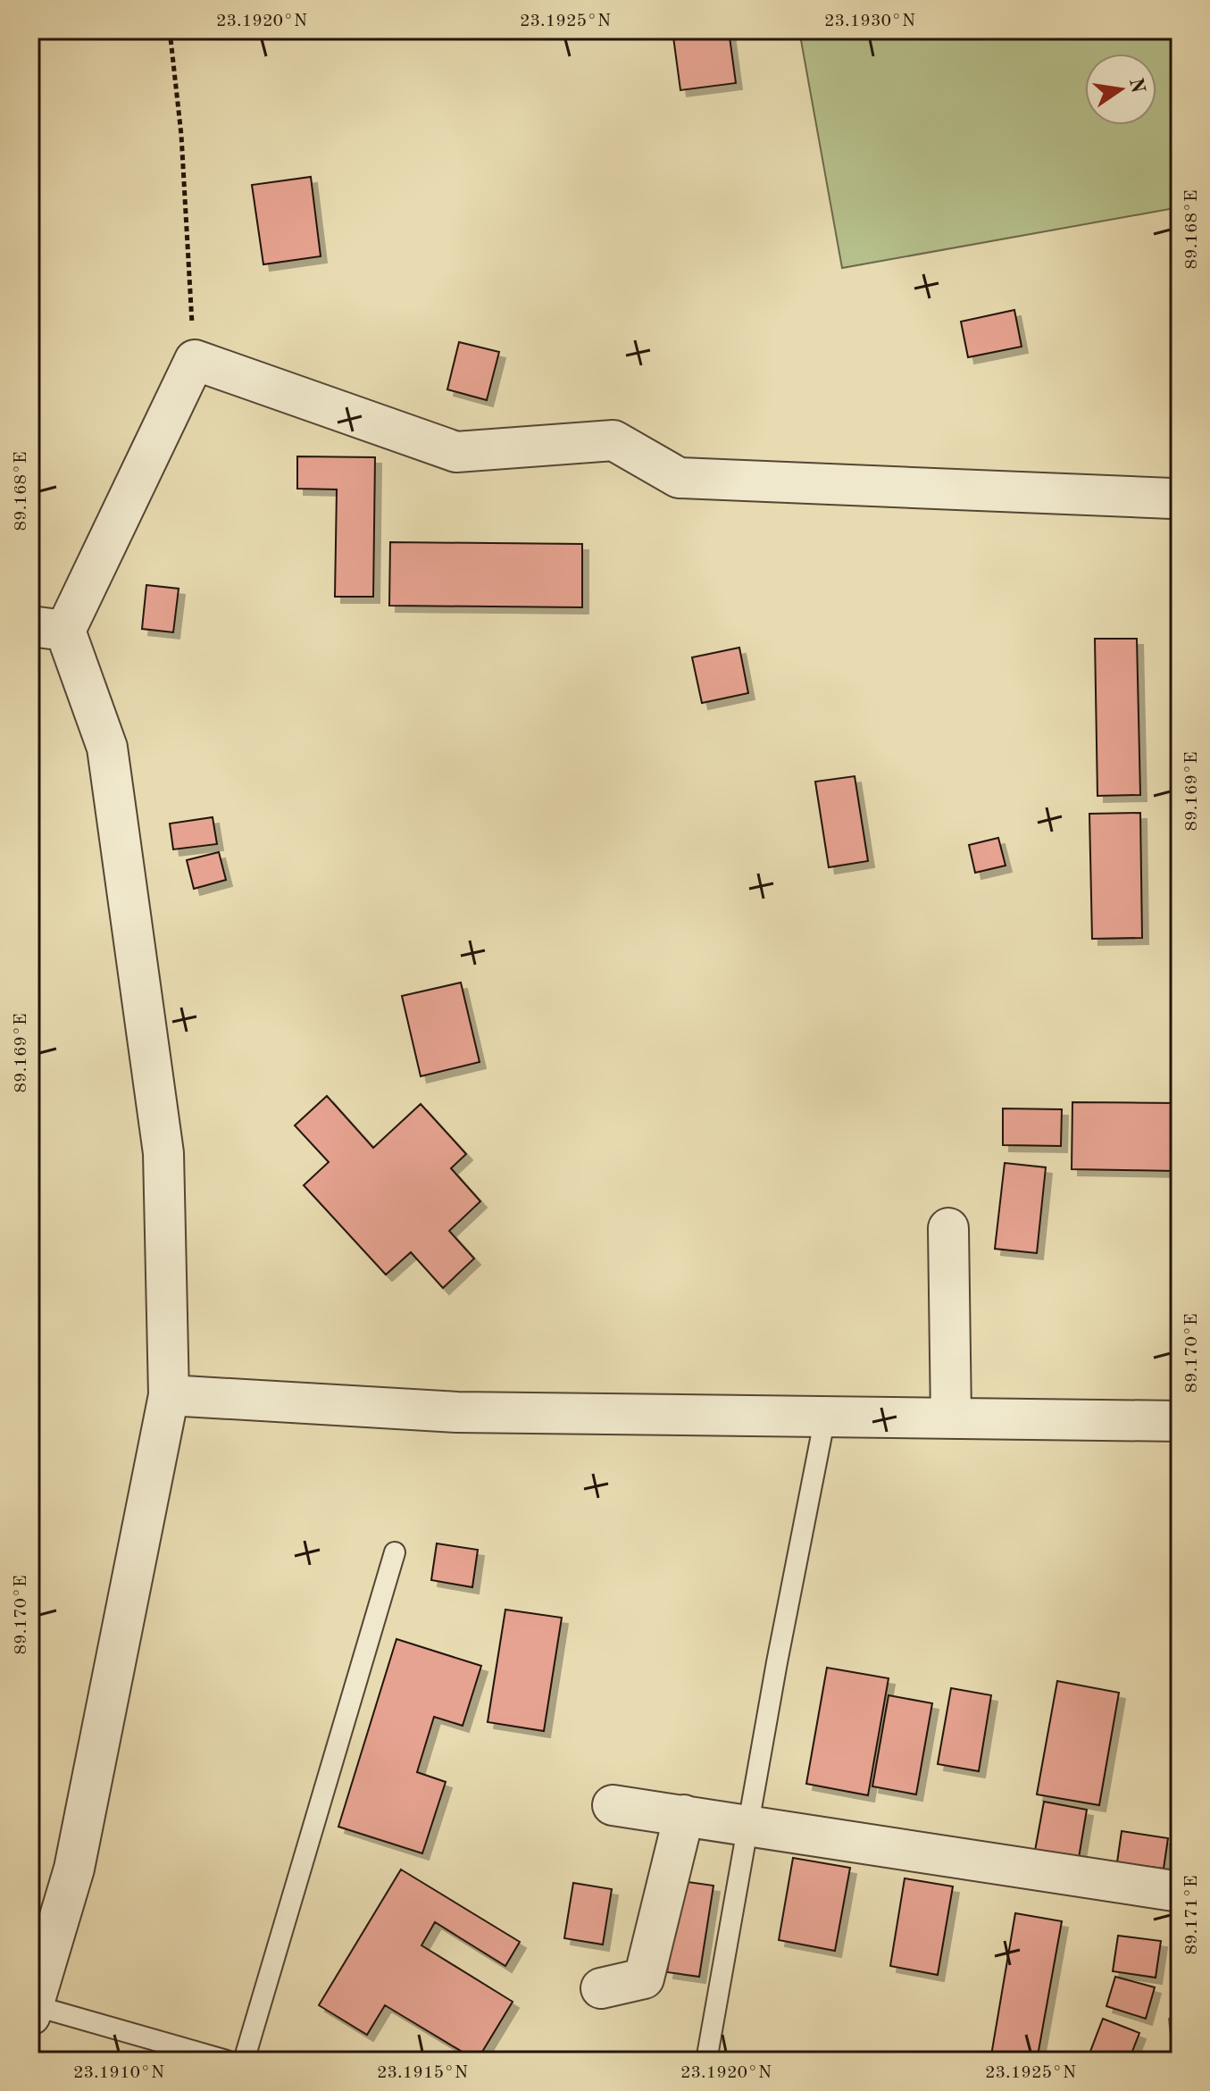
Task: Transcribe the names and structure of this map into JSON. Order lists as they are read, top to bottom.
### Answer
{
  "north": "right",
  "coordinates": [
    "23.1920°N",
    "23.1925°N",
    "23.1930°N",
    "89.168°E",
    "89.169°E",
    "89.170°E",
    "89.171°E",
    "23.1910°N",
    "23.1915°N"
  ]
}
